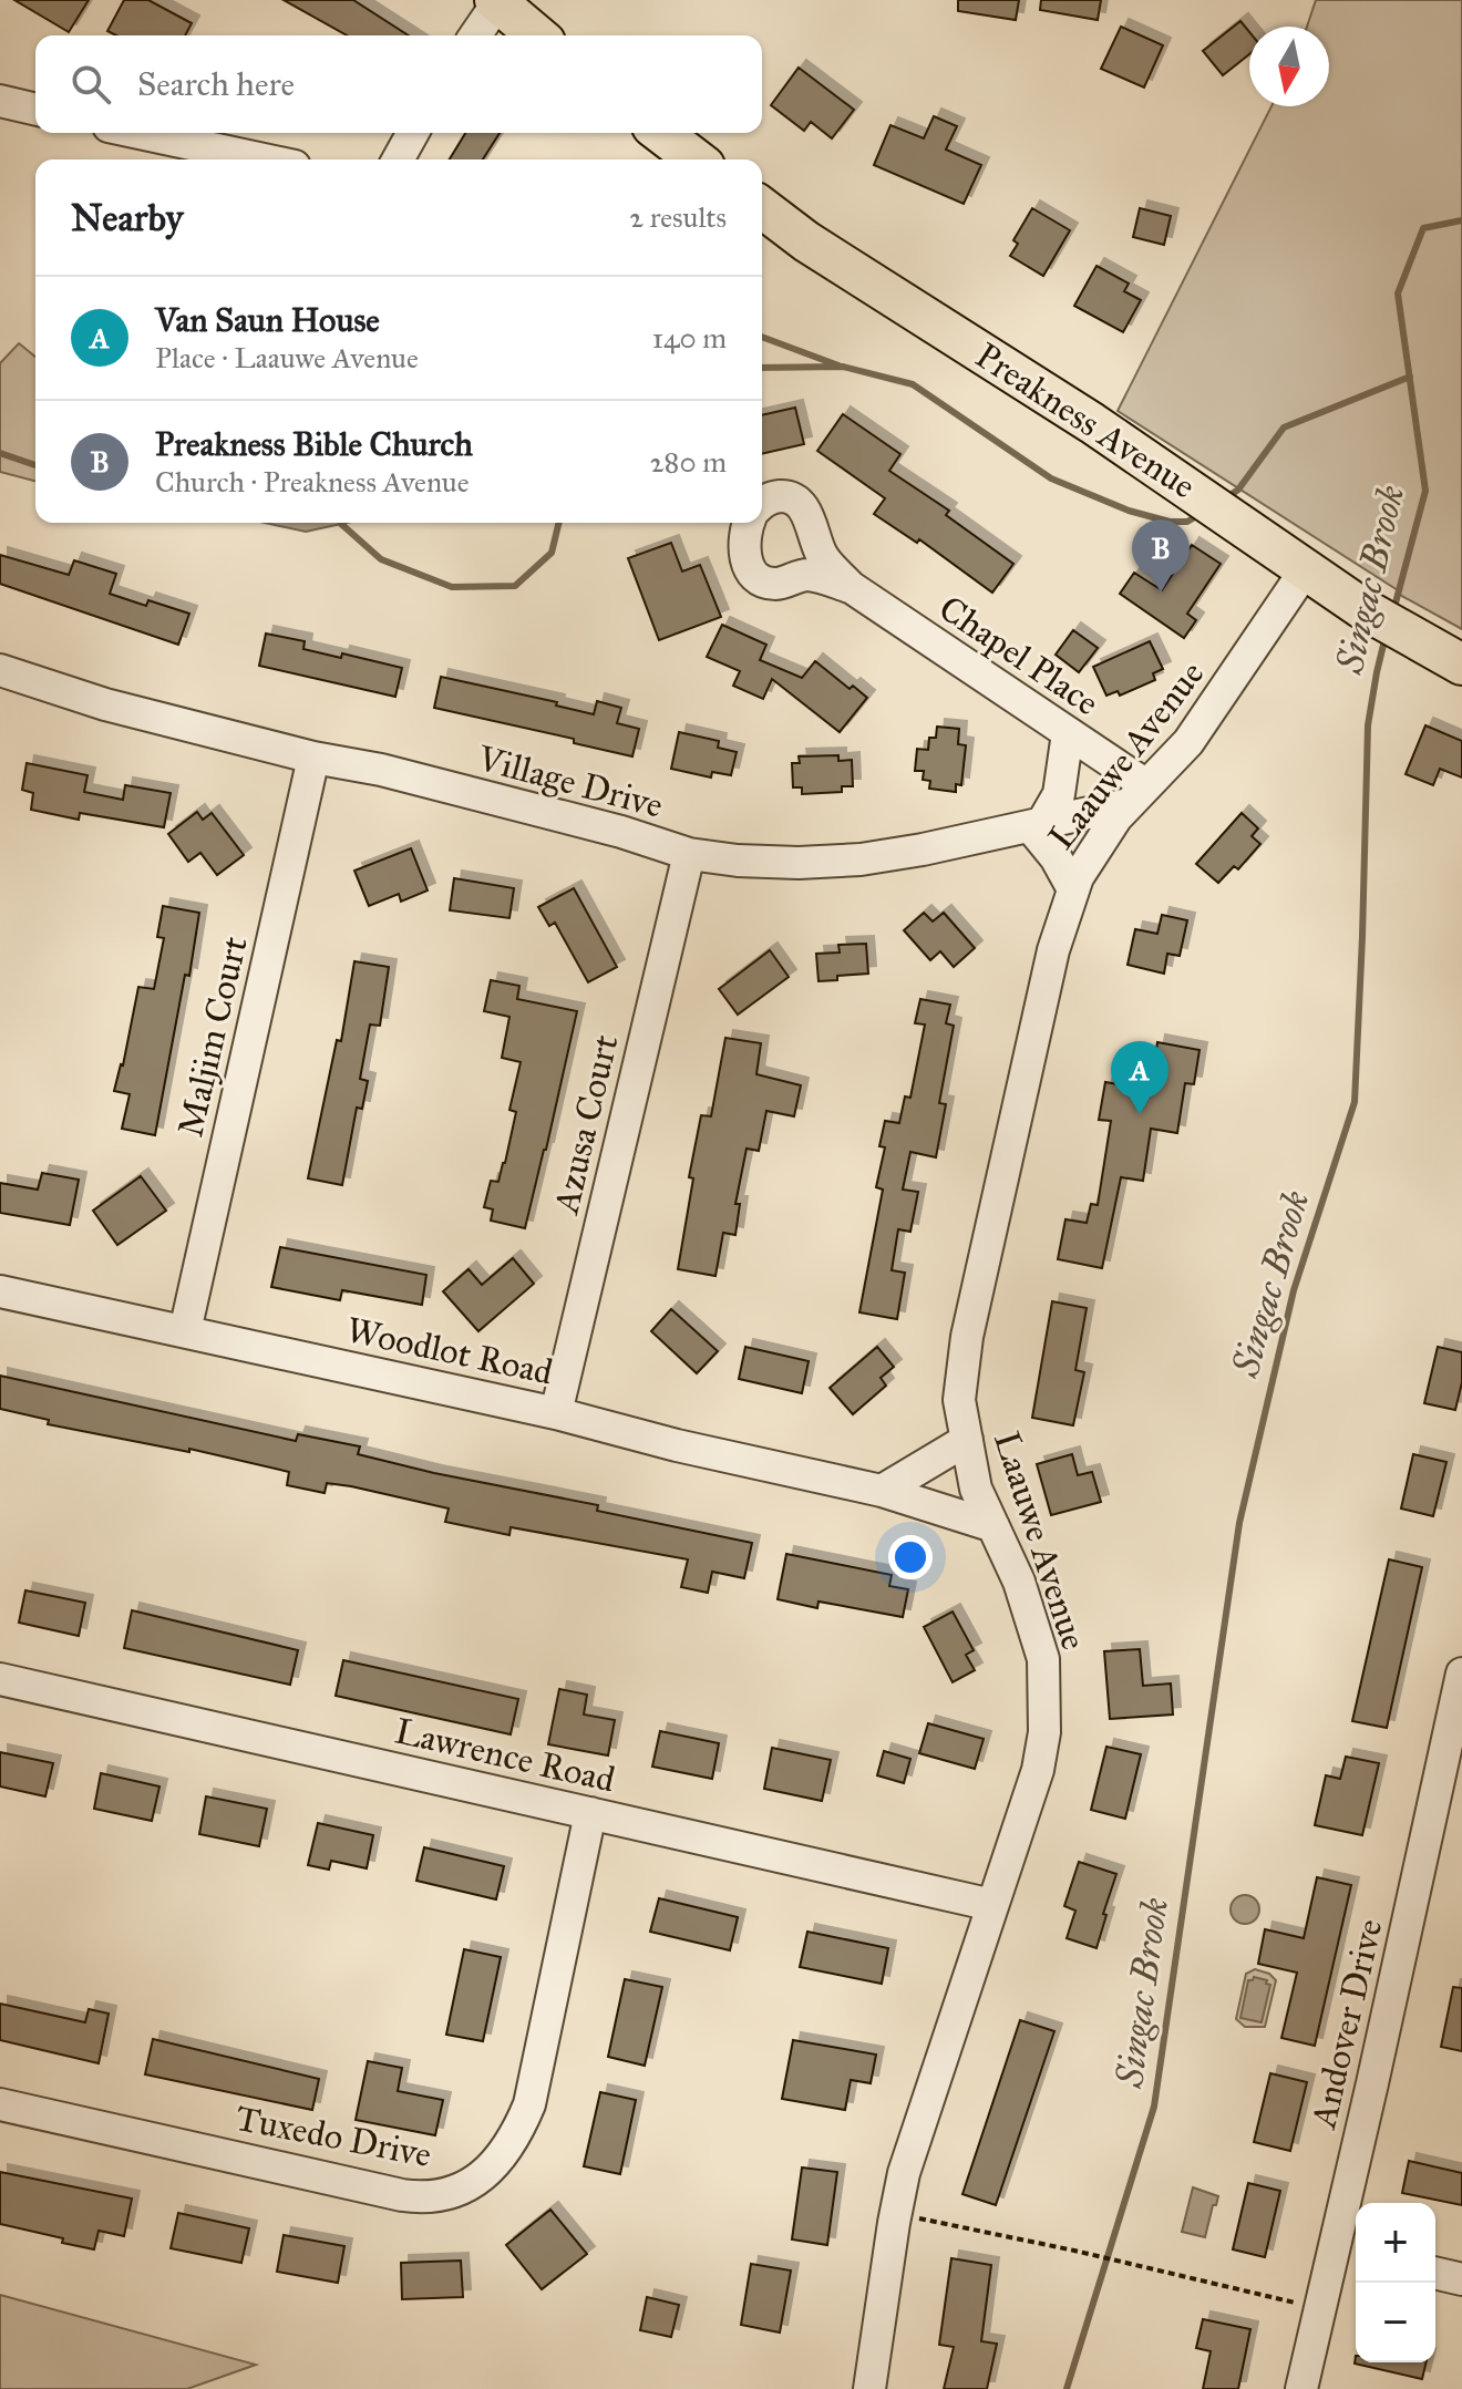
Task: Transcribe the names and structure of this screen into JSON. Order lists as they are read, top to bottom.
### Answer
{
  "streets": {
    "main road": ["Preakness Avenue"],
    "street": [
      "Chapel Place",
      "Laauwe Avenue",
      "Village Drive",
      "Maljim Court",
      "Azusa Court",
      "Woodlot Road",
      "Lawrence Road",
      "Andover Drive",
      "Tuxedo Drive"
    ]
  },
  "crossings": [
    ["Preakness Avenue", "Laauwe Avenue"],
    ["Chapel Place", "Laauwe Avenue"],
    ["Chapel Place", "Village Drive"],
    ["Laauwe Avenue", "Village Drive"],
    ["Laauwe Avenue", "Woodlot Road"],
    ["Laauwe Avenue", "Lawrence Road"],
    ["Village Drive", "Maljim Court"],
    ["Village Drive", "Azusa Court"],
    ["Maljim Court", "Woodlot Road"],
    ["Azusa Court", "Woodlot Road"],
    ["Lawrence Road", "Tuxedo Drive"]
  ],
  "water": ["Singac Brook"],
  "north": "bottom",
  "page": {
    "search": "Search here",
    "heading": ["Nearby", "2 results"],
    "list": [
      {
        "mark": "A",
        "name": "Van Saun House",
        "note": "Place · Laauwe Avenue",
        "value": "140 m"
      },
      {
        "mark": "B",
        "name": "Preakness Bible Church",
        "note": "Church · Preakness Avenue",
        "value": "280 m"
      }
    ],
    "pins": ["B", "A"],
    "map_buttons": ["+", "−"]
  }
}
